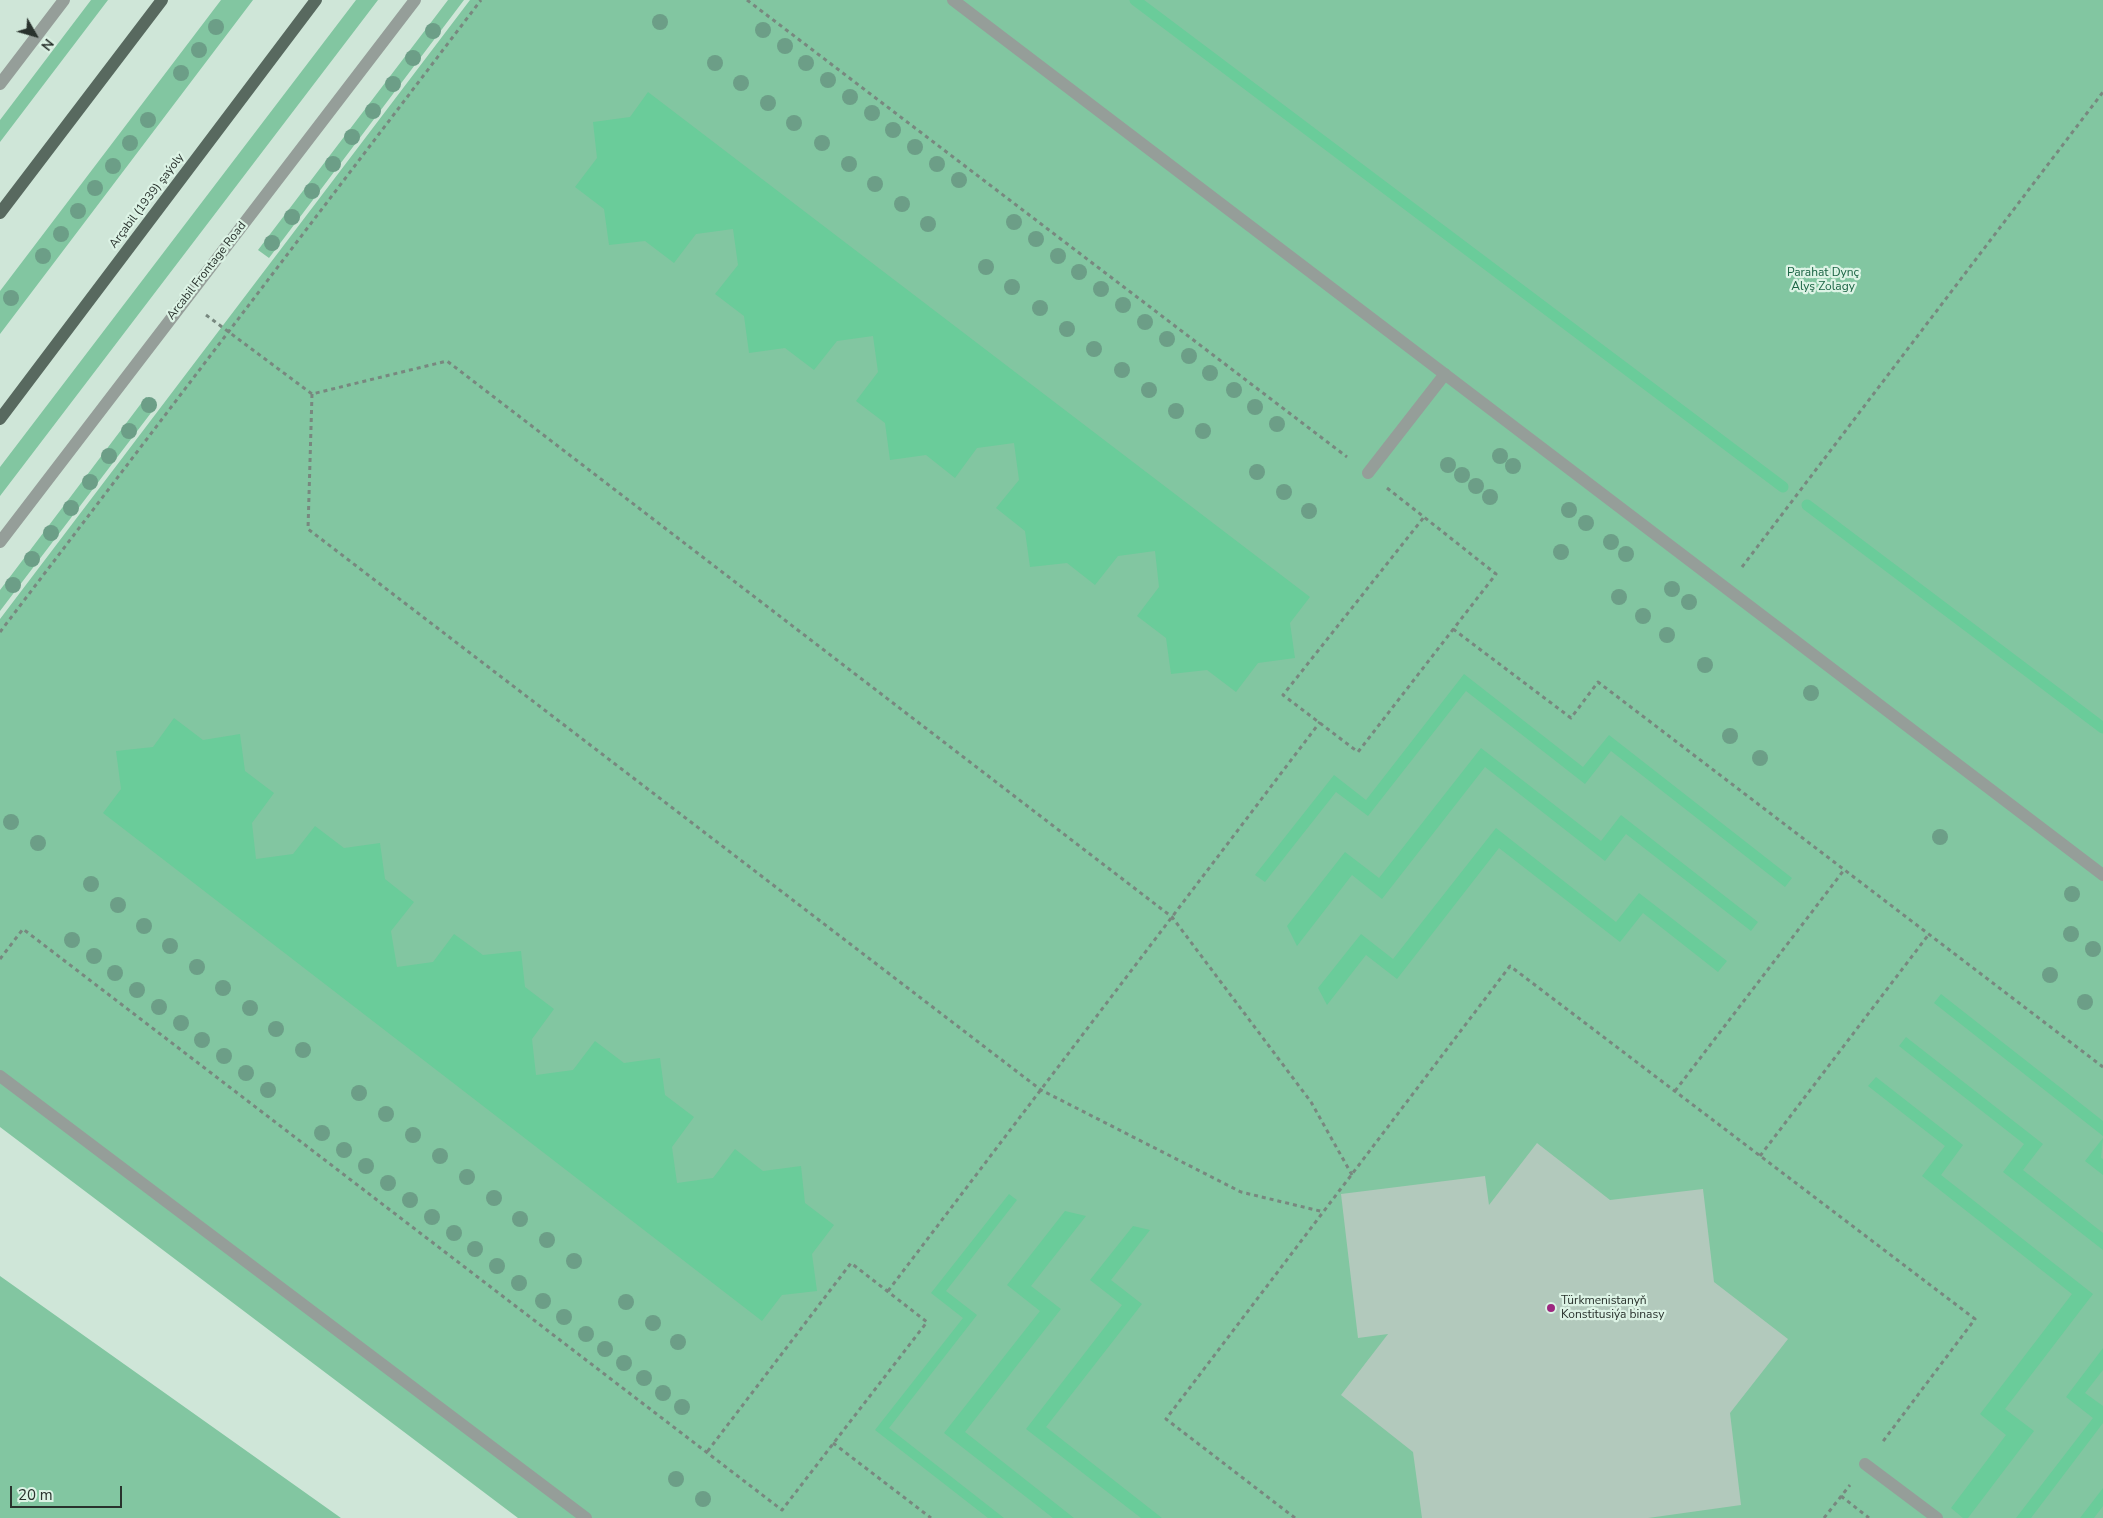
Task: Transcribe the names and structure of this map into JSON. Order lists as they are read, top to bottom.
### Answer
{
  "streets": {
    "main road": ["Arçabil (1939) şaýoly"],
    "street": ["Arcabil Frontage Road"]
  },
  "parks": ["Parahat Dynç Alyş Zolagy"],
  "places": ["Türkmenistanyň Konstitusiýa binasy"],
  "scale_bar": "20 m",
  "north": "bottom right"
}
